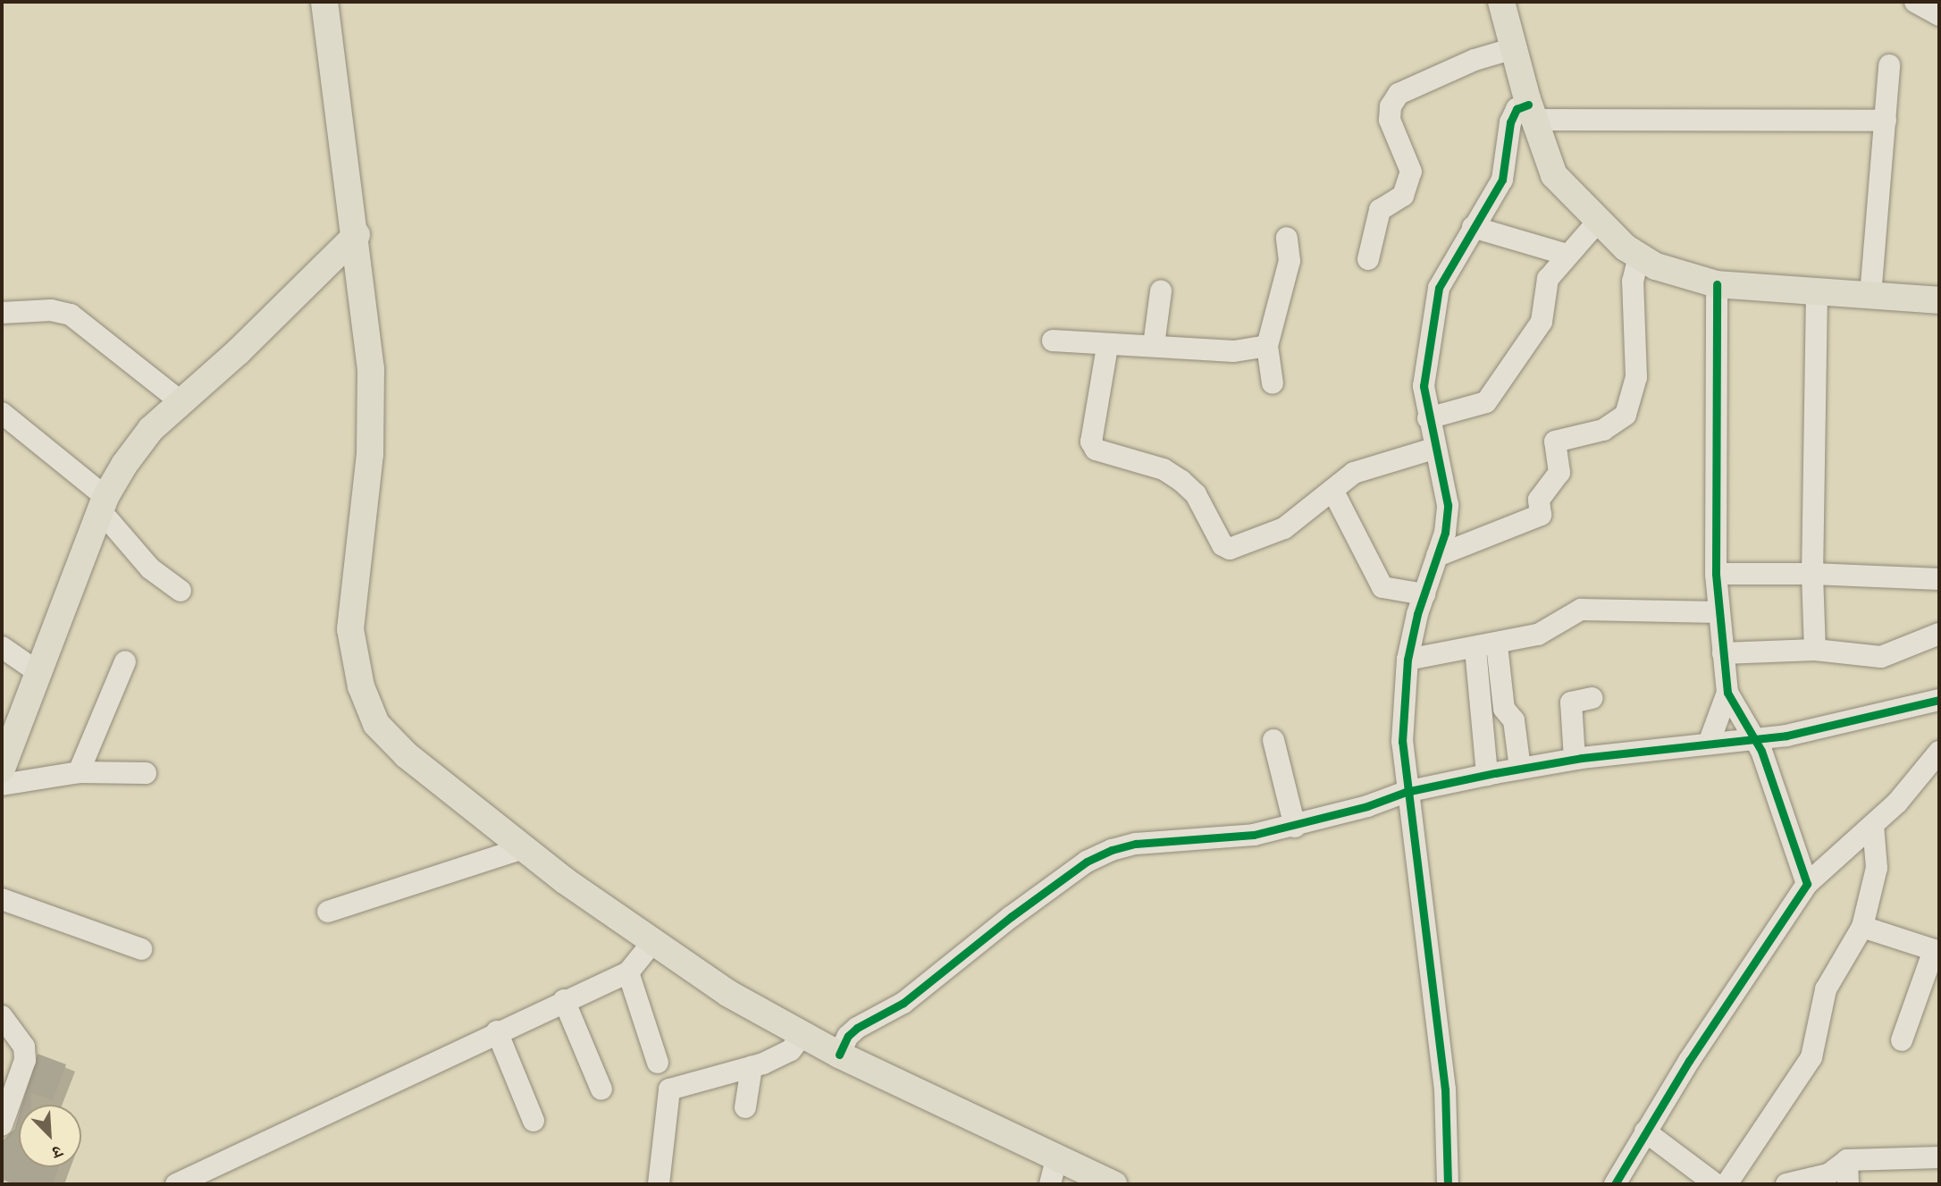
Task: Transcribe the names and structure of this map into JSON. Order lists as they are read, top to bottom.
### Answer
{
  "north": "bottom right"
}
